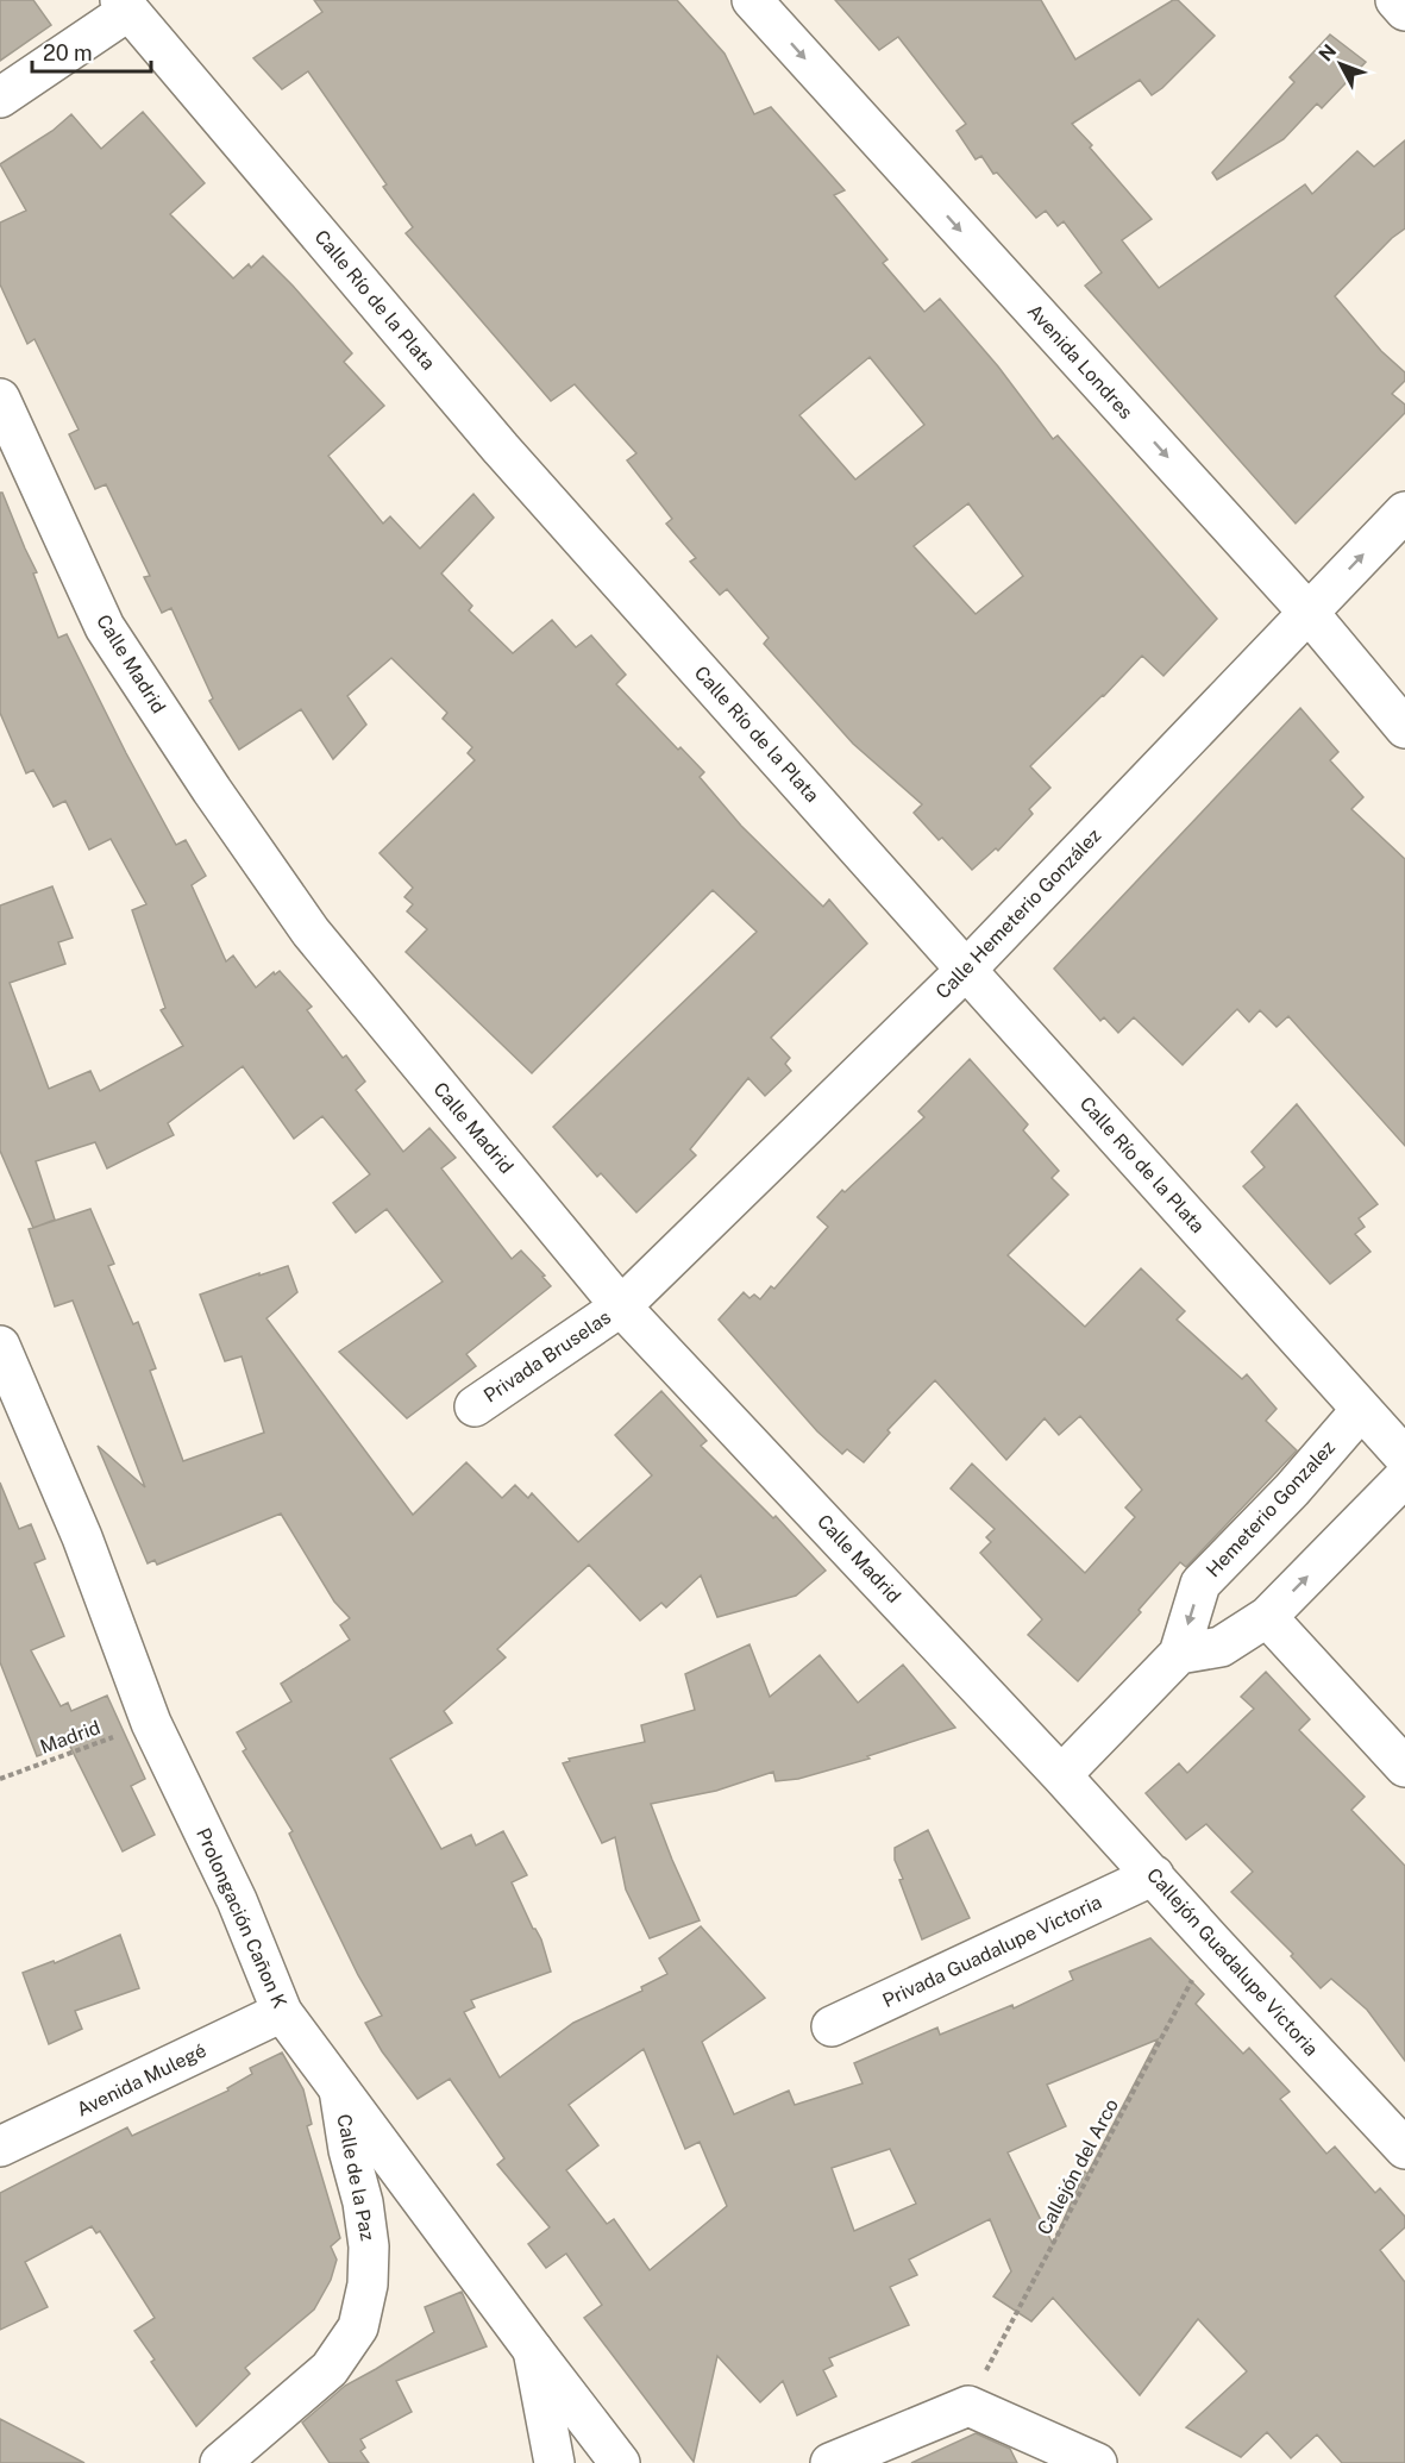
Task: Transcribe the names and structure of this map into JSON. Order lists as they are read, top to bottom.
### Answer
{
  "streets": {
    "street": [
      "Calle Río de la Plata",
      "Avenida Londres",
      "Calle Madrid",
      "Calle Hemeterio González",
      "Privada Bruselas",
      "Hemeterio Gonzalez",
      "Prolongación Cañon K",
      "Privada Guadalupe Victoria",
      "Callejón Guadalupe Victoria",
      "Avenida Mulegé",
      "Calle de la Paz"
    ],
    "path": ["Madrid", "Callejón del Arco"]
  },
  "crossings": [
    ["Calle Río de la Plata", "Calle Hemeterio González"],
    ["Calle Río de la Plata", "Hemeterio Gonzalez"],
    ["Avenida Londres", "Calle Hemeterio González"],
    ["Calle Madrid", "Calle Hemeterio González"],
    ["Calle Madrid", "Privada Bruselas"],
    ["Calle Madrid", "Hemeterio Gonzalez"],
    ["Calle Madrid", "Callejón Guadalupe Victoria"],
    ["Calle Hemeterio González", "Privada Bruselas"],
    ["Hemeterio Gonzalez", "Callejón Guadalupe Victoria"],
    ["Madrid", "Prolongación Cañon K"],
    ["Prolongación Cañon K", "Avenida Mulegé"],
    ["Prolongación Cañon K", "Calle de la Paz"],
    ["Privada Guadalupe Victoria", "Callejón Guadalupe Victoria"],
    ["Callejón Guadalupe Victoria", "Callejón del Arco"]
  ],
  "one_way": ["Avenida Londres"],
  "scale_bar": "20 m",
  "north": "top left"
}
